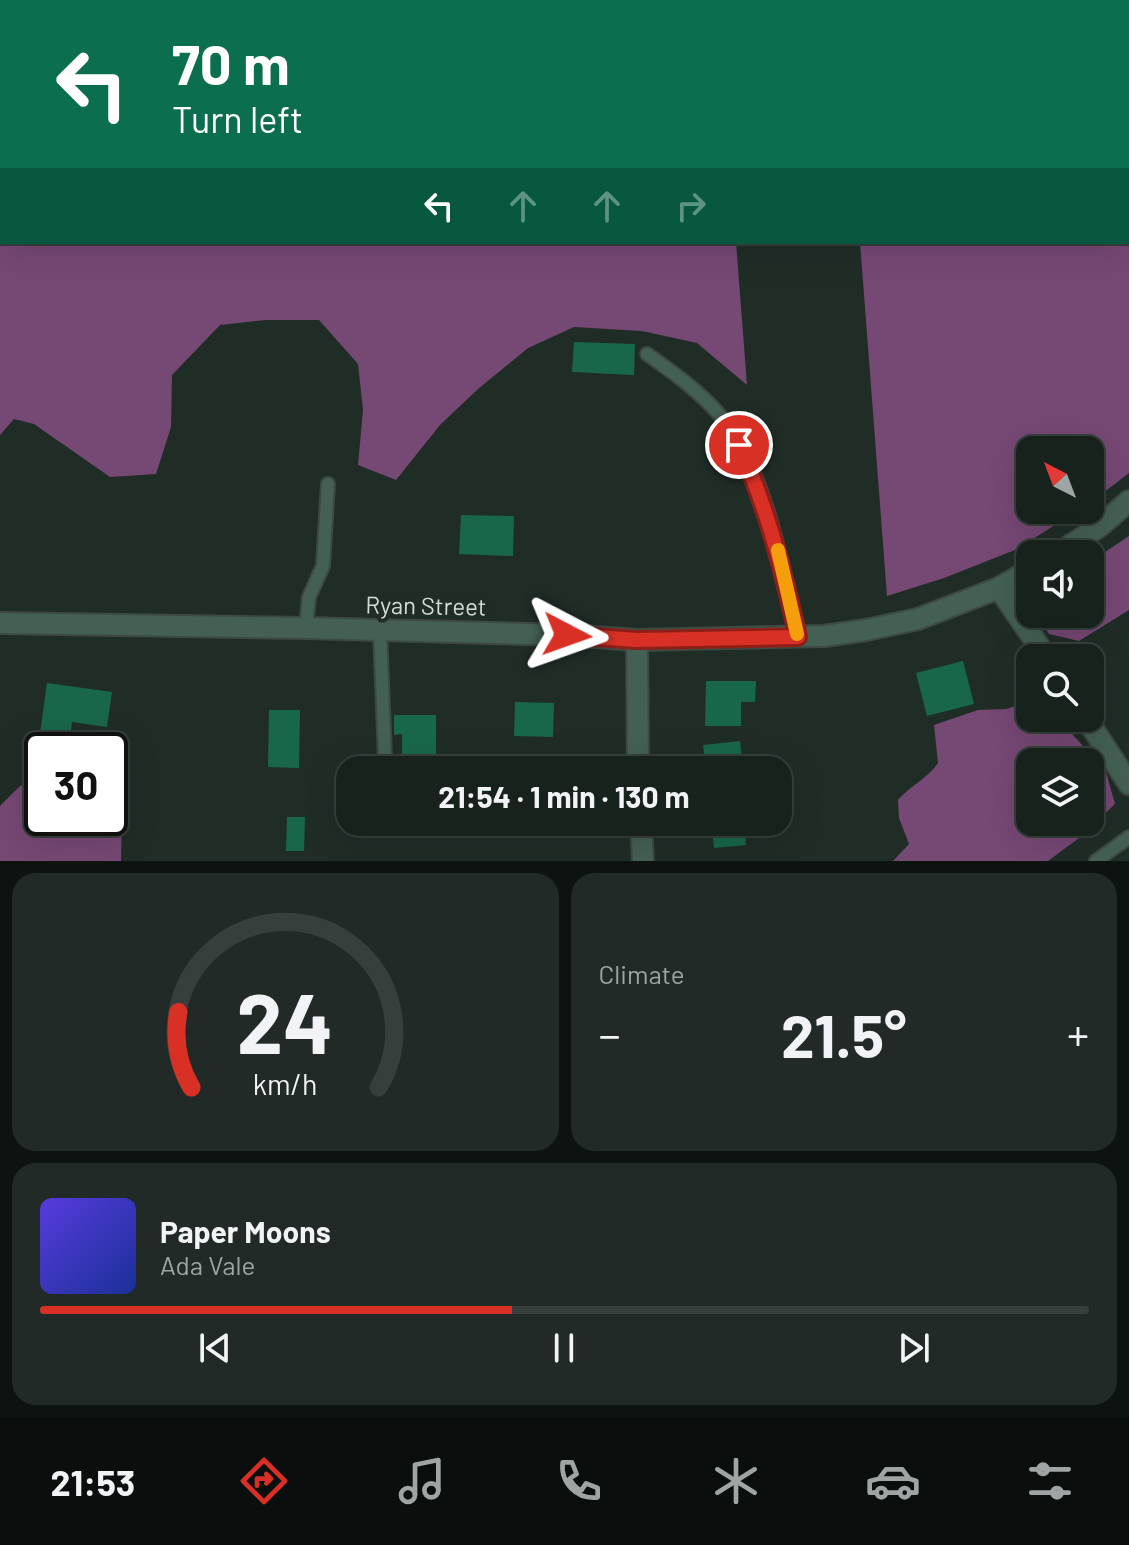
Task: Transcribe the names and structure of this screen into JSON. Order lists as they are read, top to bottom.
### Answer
{
  "streets": {
    "street": ["Ryan Street"]
  },
  "north": "top left",
  "page": {
    "turn": ["70 m", "Turn left"],
    "limit": "30",
    "trip": "21:54 · 1 min · 130 m",
    "tile": "Climate",
    "heat": ["−", "21.5°", "+"],
    "song": ["Paper Moons", "Ada Vale"],
    "tabs": "21:53",
    "gauge": ["24", "km/h"]
  }
}
